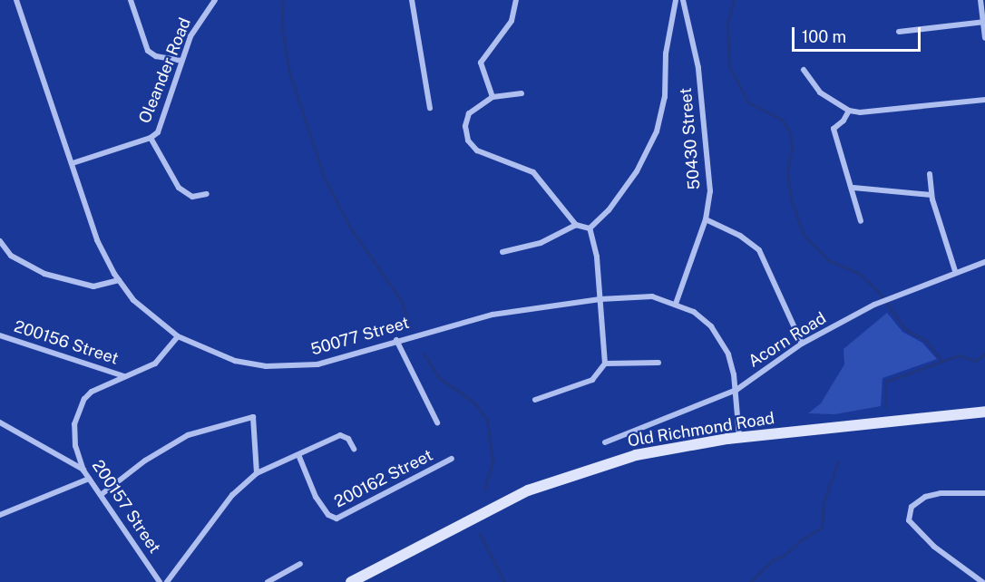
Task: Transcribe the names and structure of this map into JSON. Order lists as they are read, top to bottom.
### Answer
{
  "streets": {
    "street": [
      "Oleander Road",
      "50430 Street",
      "50077 Street",
      "Acorn Road",
      "200156 Street",
      "Old Richmond Road",
      "200162 Street",
      "200157 Street"
    ]
  },
  "crossings": [
    ["Oleander Road", "50077 Street"],
    ["50430 Street", "50077 Street"],
    ["50077 Street", "Acorn Road"],
    ["50077 Street", "Old Richmond Road"],
    ["50077 Street", "200157 Street"],
    ["200156 Street", "200157 Street"]
  ],
  "scale_bar": "100 m"
}
